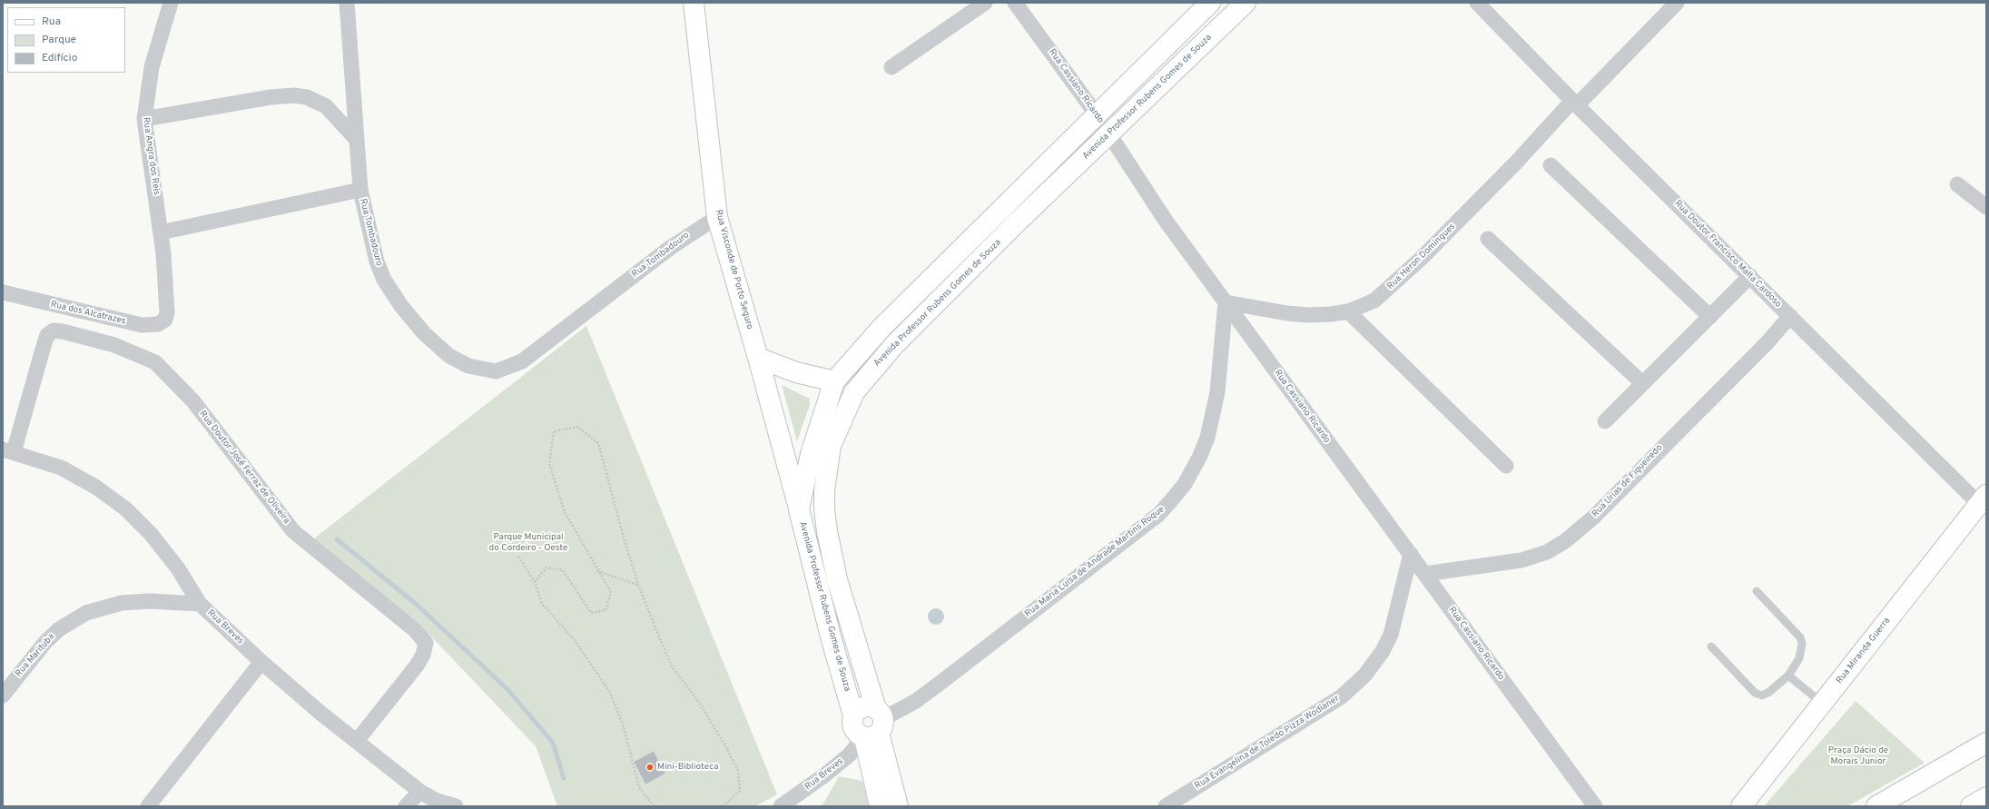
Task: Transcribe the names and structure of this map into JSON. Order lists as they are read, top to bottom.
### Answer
{
  "streets": {
    "street": [
      "Rua Cassiano Ricardo",
      "Avenida Professor Rubens Gomes de Souza",
      "Rua Angra dos Reis",
      "Rua Tombadouro",
      "Rua Doutor Francisco Malta Cardoso",
      "Rua Heron Domingues",
      "Rua Visconde de Porto Seguro",
      "Rua dos Alcatrazes",
      "Rua Doutor José Ferraz de Oliveira",
      "Rua Urias de Figueiredo",
      "Rua Maria Luísa de Andrade Martins Roque",
      "Rua Breves",
      "Rua Miranda Guerra",
      "Rua Marituba",
      "Rua Evangelina de Toledo Pizza Wodianer"
    ]
  },
  "crossings": [
    ["Rua Cassiano Ricardo", "Avenida Professor Rubens Gomes de Souza"],
    ["Rua Cassiano Ricardo", "Rua Heron Domingues"],
    ["Rua Cassiano Ricardo", "Rua Urias de Figueiredo"],
    ["Rua Cassiano Ricardo", "Rua Maria Luísa de Andrade Martins Roque"],
    ["Rua Cassiano Ricardo", "Rua Evangelina de Toledo Pizza Wodianer"],
    ["Avenida Professor Rubens Gomes de Souza", "Rua Visconde de Porto Seguro"],
    ["Avenida Professor Rubens Gomes de Souza", "Rua Maria Luísa de Andrade Martins Roque"],
    ["Avenida Professor Rubens Gomes de Souza", "Rua Breves"],
    ["Rua Angra dos Reis", "Rua dos Alcatrazes"],
    ["Rua Tombadouro", "Rua Visconde de Porto Seguro"],
    ["Rua Doutor Francisco Malta Cardoso", "Rua Heron Domingues"],
    ["Rua Doutor Francisco Malta Cardoso", "Rua Urias de Figueiredo"],
    ["Rua Doutor Francisco Malta Cardoso", "Rua Miranda Guerra"],
    ["Rua Heron Domingues", "Rua Maria Luísa de Andrade Martins Roque"],
    ["Rua Doutor José Ferraz de Oliveira", "Rua Breves"],
    ["Rua Maria Luísa de Andrade Martins Roque", "Rua Breves"],
    ["Rua Breves", "Rua Marituba"]
  ],
  "parks": ["Parque Municipal do Cordeiro - Oeste", "Praça Dácio de Morais Junior"],
  "places": ["Mini-Biblioteca"],
  "legend": ["Rua", "Parque", "Edifício"]
}
